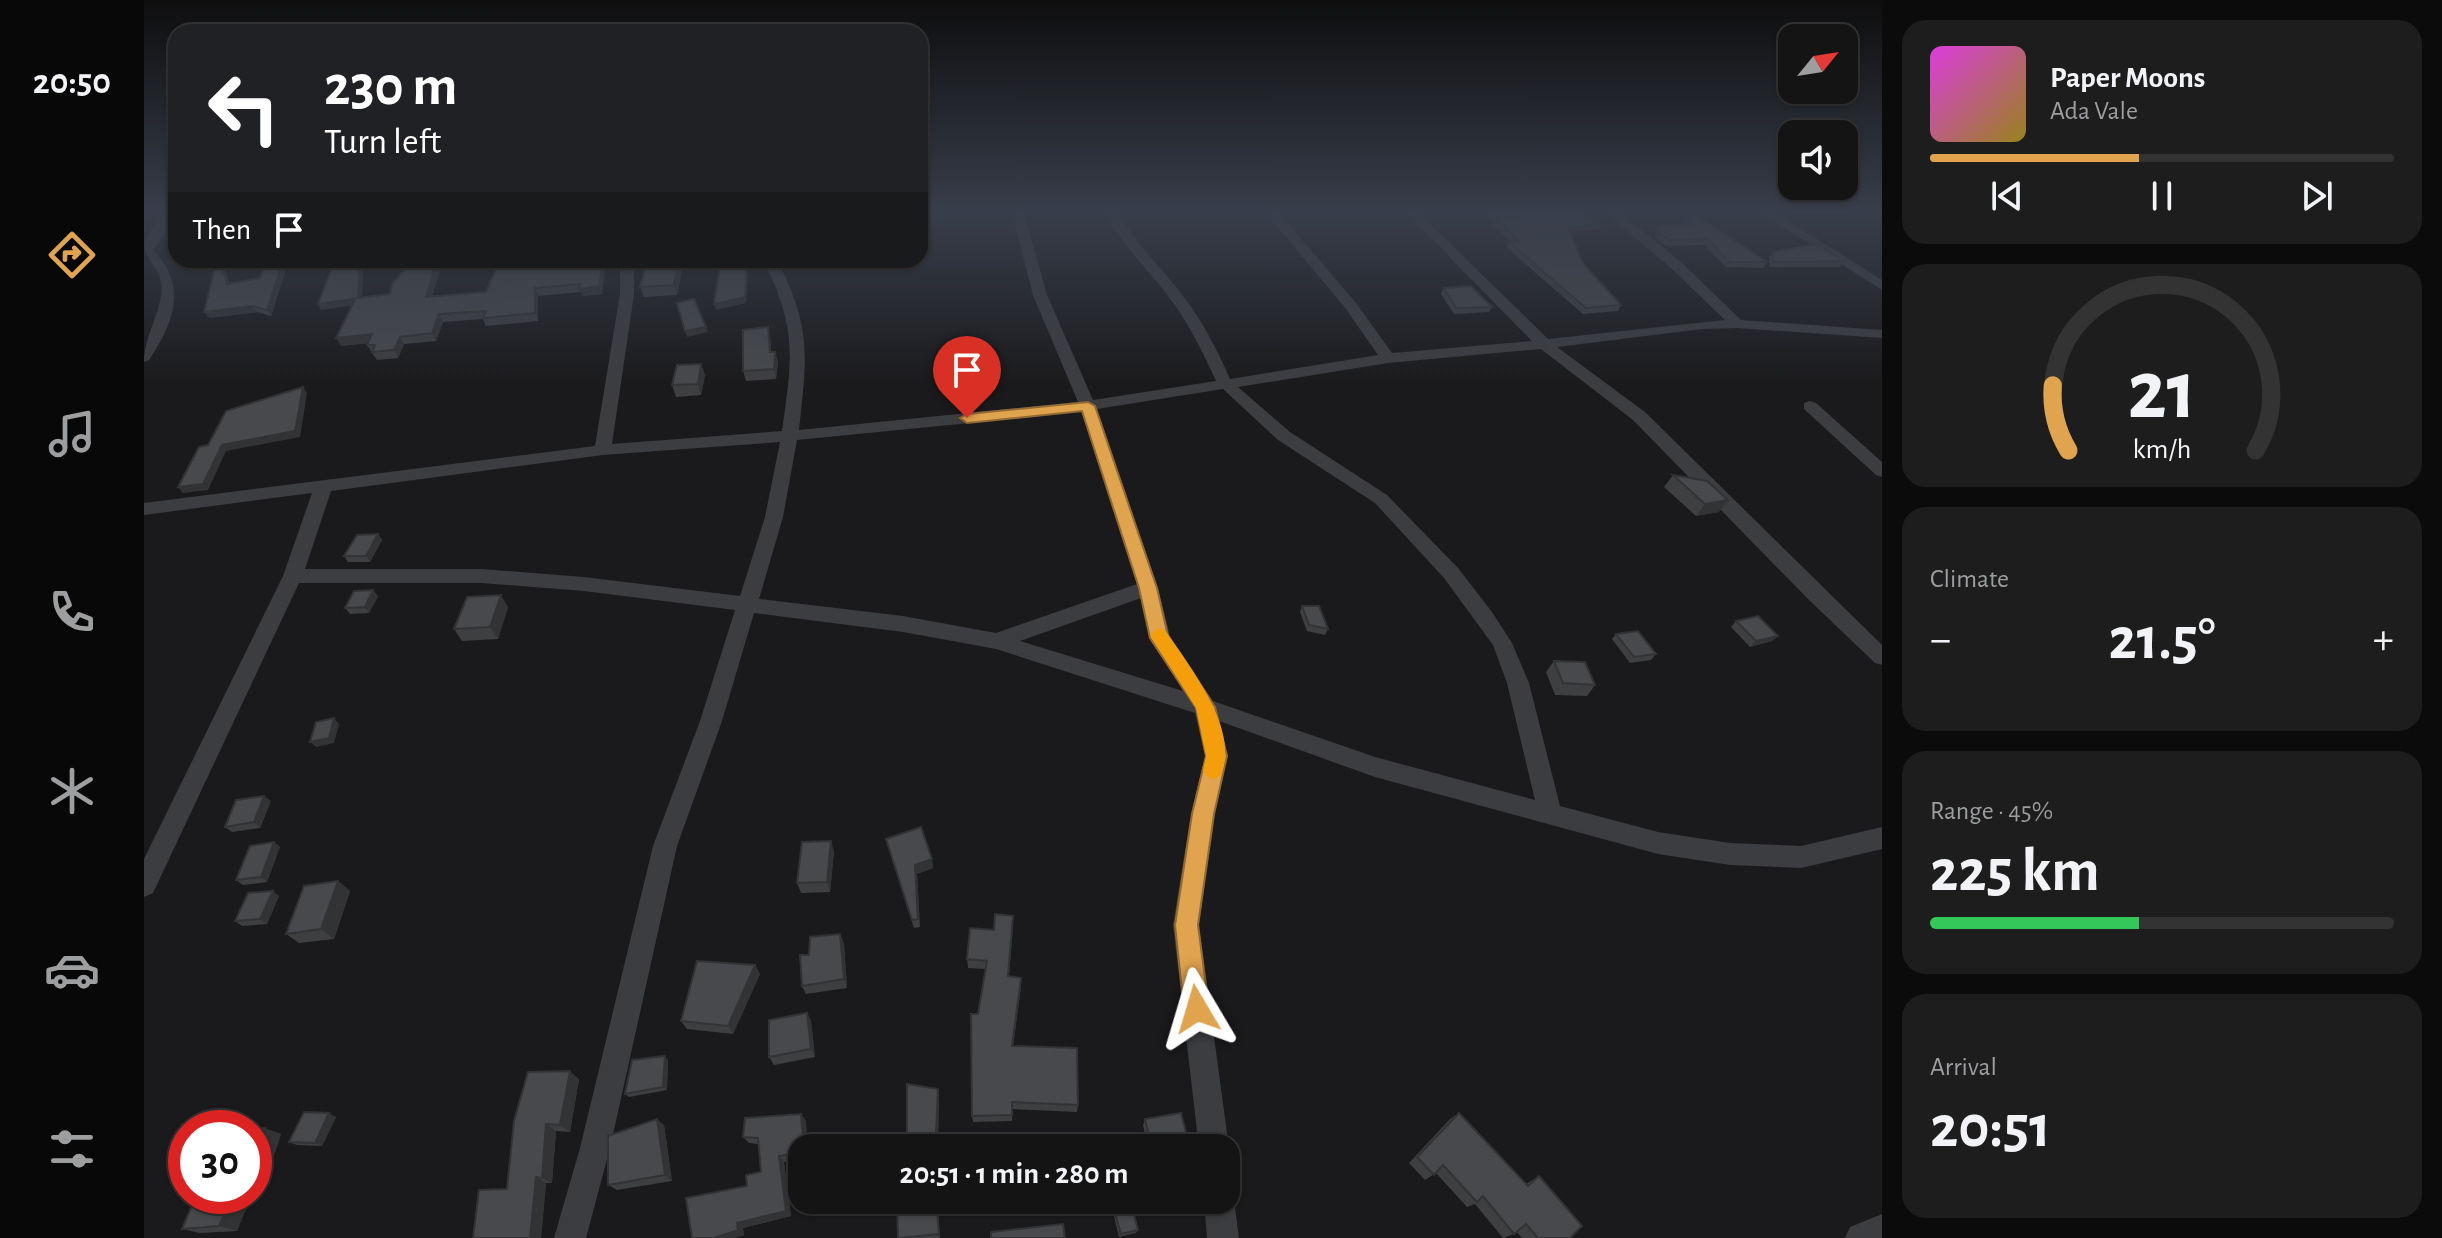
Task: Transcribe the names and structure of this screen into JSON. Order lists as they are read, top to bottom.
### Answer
{
  "north": "top right",
  "page": {
    "tabs": "20:50",
    "turn": ["230 m", "Turn left"],
    "song": ["Paper Moons", "Ada Vale"],
    "then": "Then",
    "tile": [
      "Climate",
      ["Range · 45%", "225 km"],
      ["Arrival", "20:51"]
    ],
    "heat": ["−", "21.5°", "+"],
    "limit": "30",
    "trip": "20:51 · 1 min · 280 m",
    "gauge": ["21", "km/h"]
  }
}
